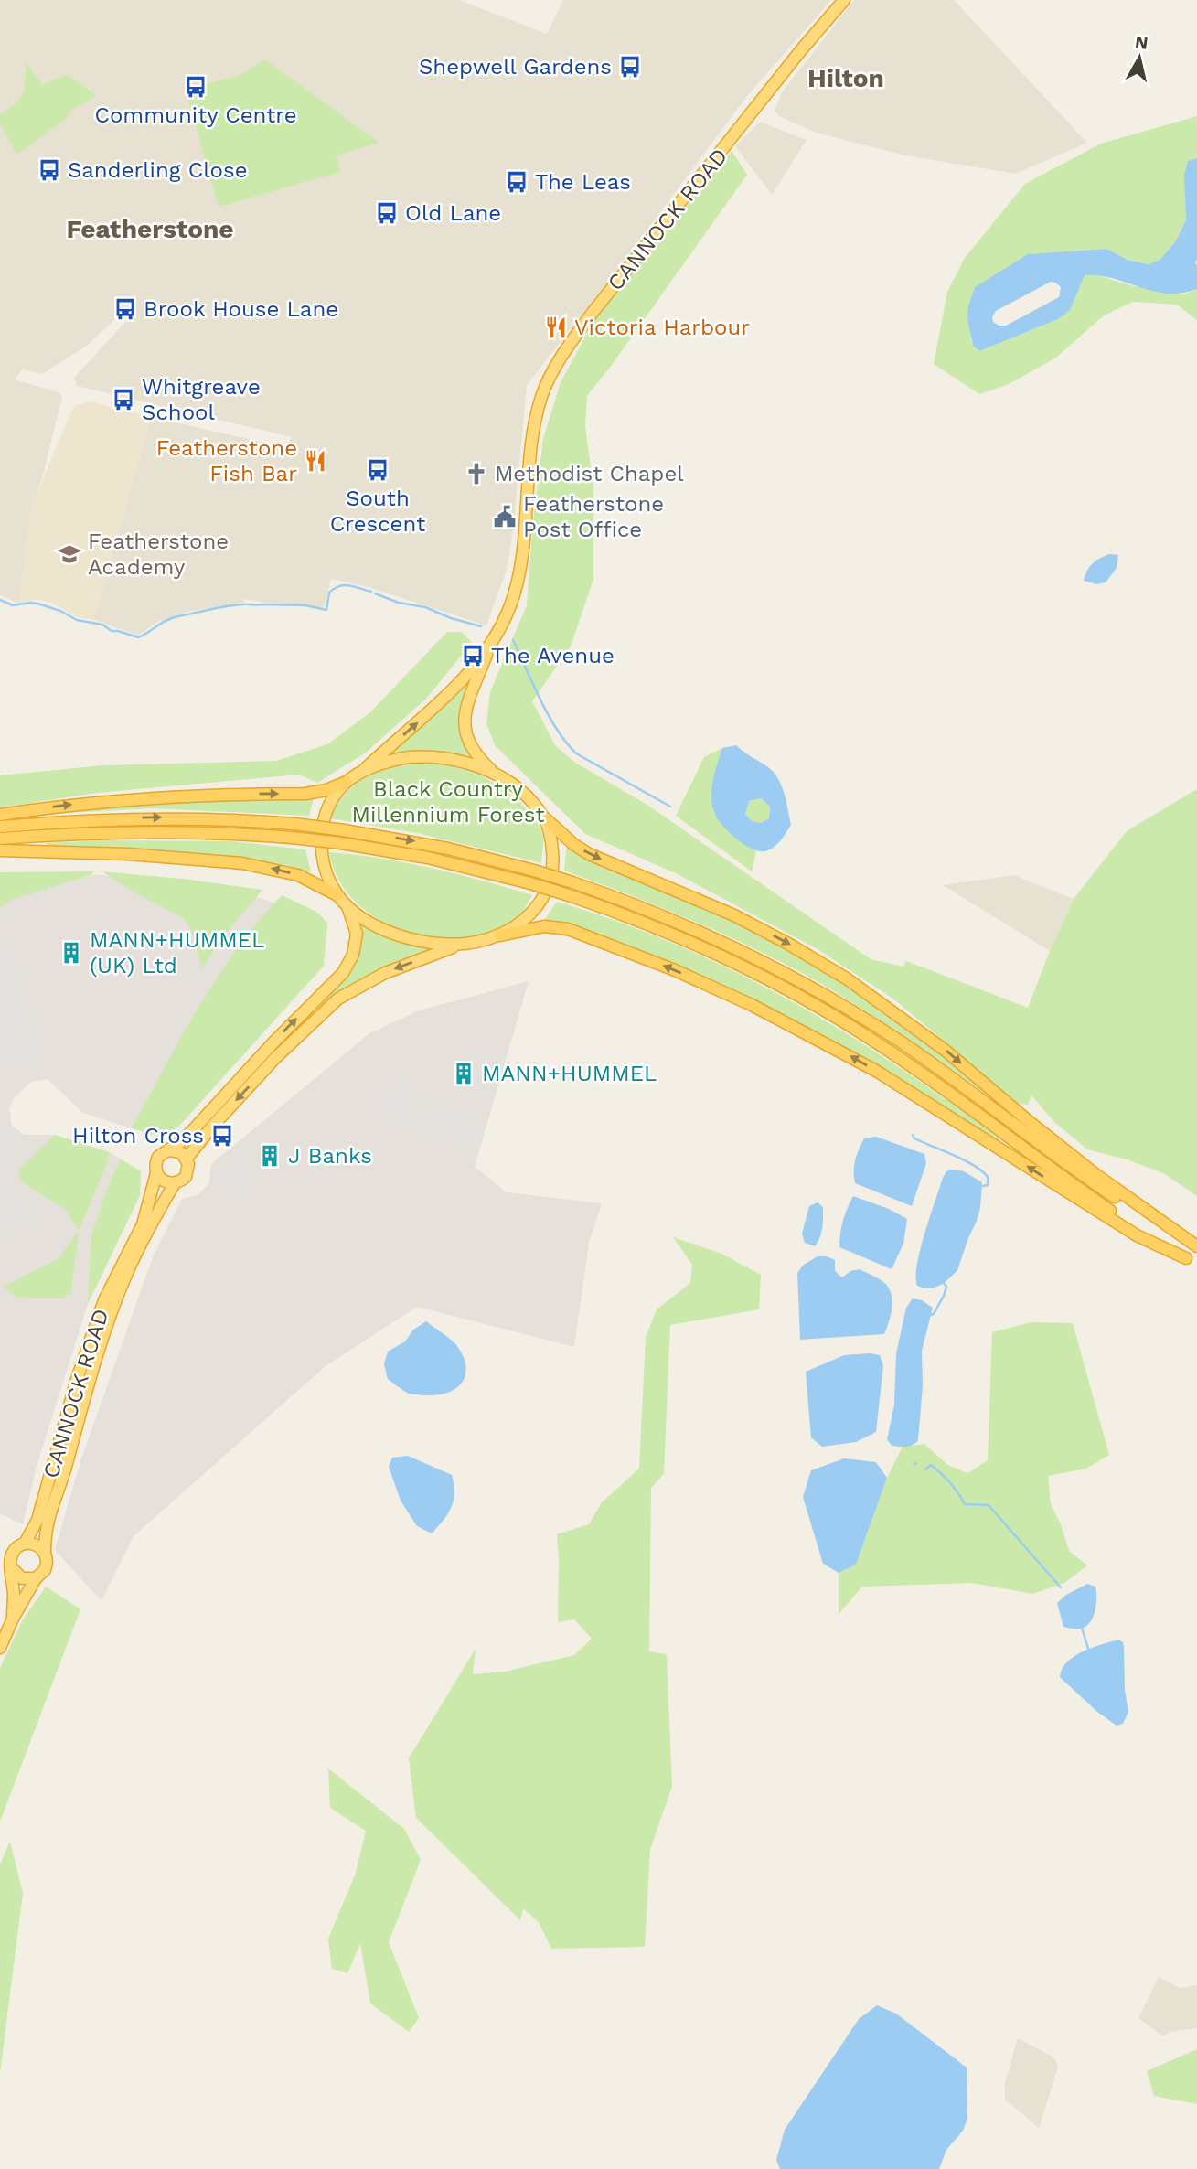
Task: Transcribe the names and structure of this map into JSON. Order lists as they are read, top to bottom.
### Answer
{
  "streets": {
    "highway": ["CANNOCK ROAD"]
  },
  "districts": ["Hilton", "Featherstone"],
  "parks": ["Black Country Millennium Forest"],
  "places": {
    "bus stop": [
      "Shepwell Gardens",
      "Community Centre",
      "Sanderling Close",
      "The Leas",
      "Old Lane",
      "Brook House Lane",
      "Whitgreave School",
      "South Crescent",
      "The Avenue",
      "Hilton Cross"
    ],
    "restaurant": ["Victoria Harbour", "Featherstone Fish Bar"],
    "church": ["Methodist Chapel"],
    "public building": ["Featherstone Post Office"],
    "school or university": ["Featherstone Academy"],
    "building": ["MANN+HUMMEL (UK) Ltd", "MANN+HUMMEL", "J Banks"]
  },
  "north": "top"
}
